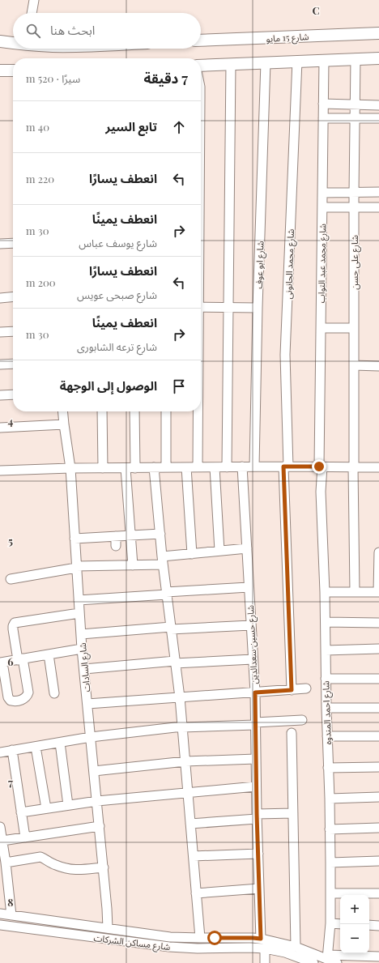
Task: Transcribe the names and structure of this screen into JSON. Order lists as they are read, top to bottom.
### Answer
{
  "streets": {
    "main road": ["شارع 15 مايو"],
    "street": [
      "شارع على حسن",
      "شارع محمد عبد التواب",
      "شارع محمد الحانونى",
      "شارع ابو عوف",
      "شارع حسين سعدالدين",
      "شارع السادات",
      "شارع احمد المندوه",
      "شارع مساكن الشركات"
    ]
  },
  "crossings": [
    ["شارع محمد عبد التواب", "شارع احمد المندوه"],
    ["شارع حسين سعدالدين", "شارع مساكن الشركات"],
    ["شارع السادات", "شارع مساكن الشركات"],
    ["شارع احمد المندوه", "شارع مساكن الشركات"]
  ],
  "page": {
    "search": "ابحث هنا",
    "heading": ["7 دقيقة", "سيرًا · 520 m"],
    "list": [
      ["تابع السير", "40 m"],
      ["انعطف يسارًا", "220 m"],
      ["انعطف يمينًا", "شارع يوسف عباس", "30 m"],
      ["انعطف يسارًا", "شارع صبحى عويس", "200 m"],
      ["انعطف يمينًا", "شارع ترعه الشابورى", "30 m"],
      "الوصول إلى الوجهة"
    ],
    "map_buttons": ["+", "−"]
  },
  "grid": {
    "columns": ["C"],
    "rows": [
      "4",
      "5",
      "6",
      "7",
      "8"
    ]
  }
}
